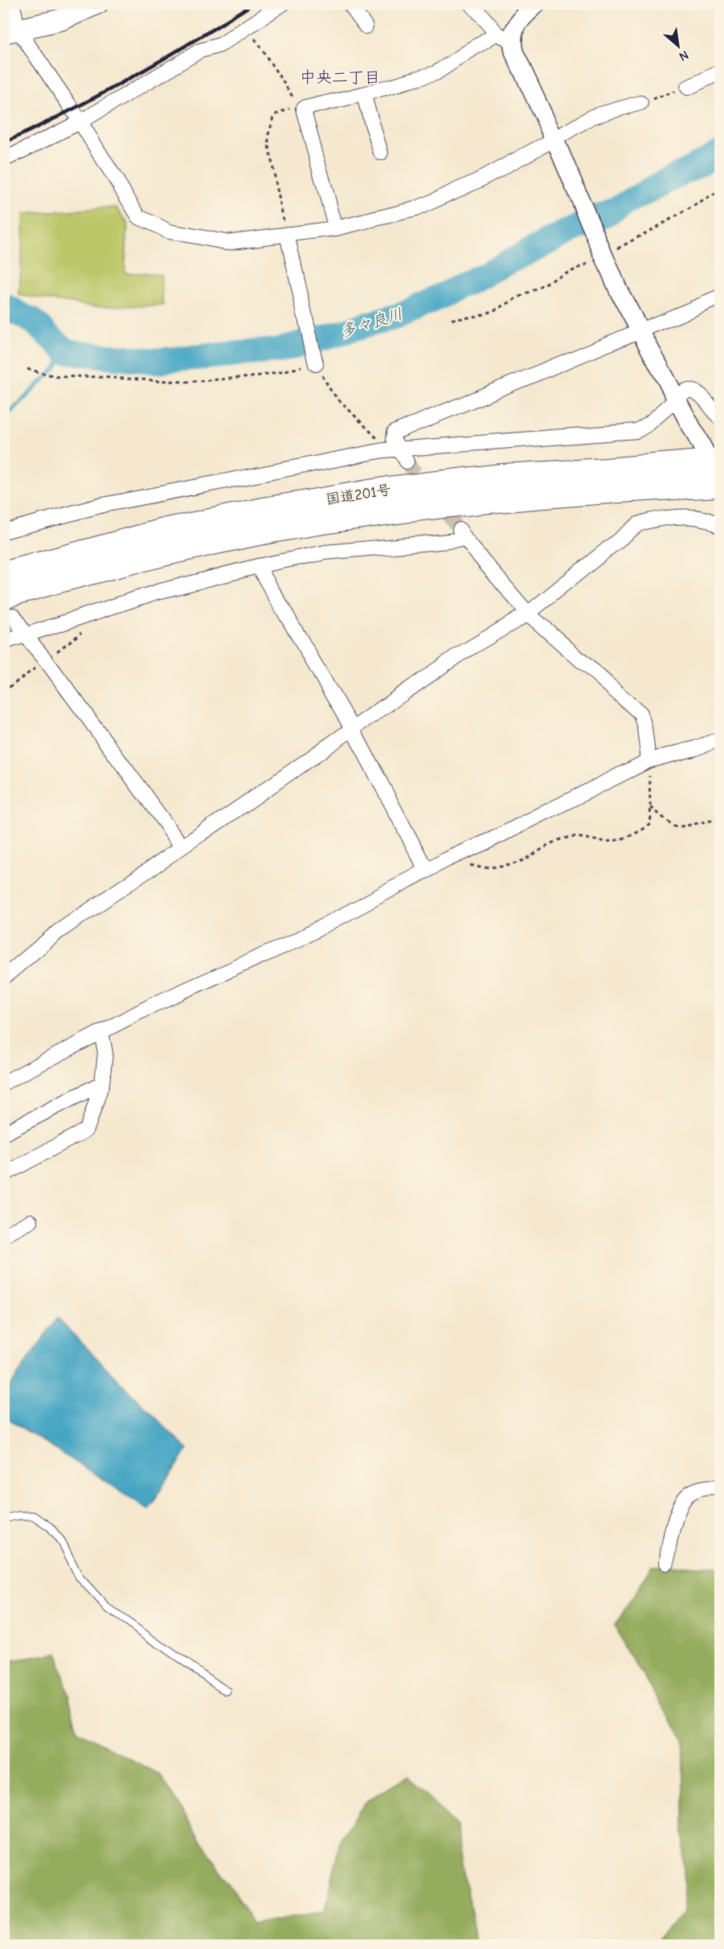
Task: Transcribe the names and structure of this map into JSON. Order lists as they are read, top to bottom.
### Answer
{
  "streets": {
    "highway": ["国道201号"]
  },
  "districts": ["中央二丁目"],
  "water": ["多々良川"],
  "north": "bottom right"
}
